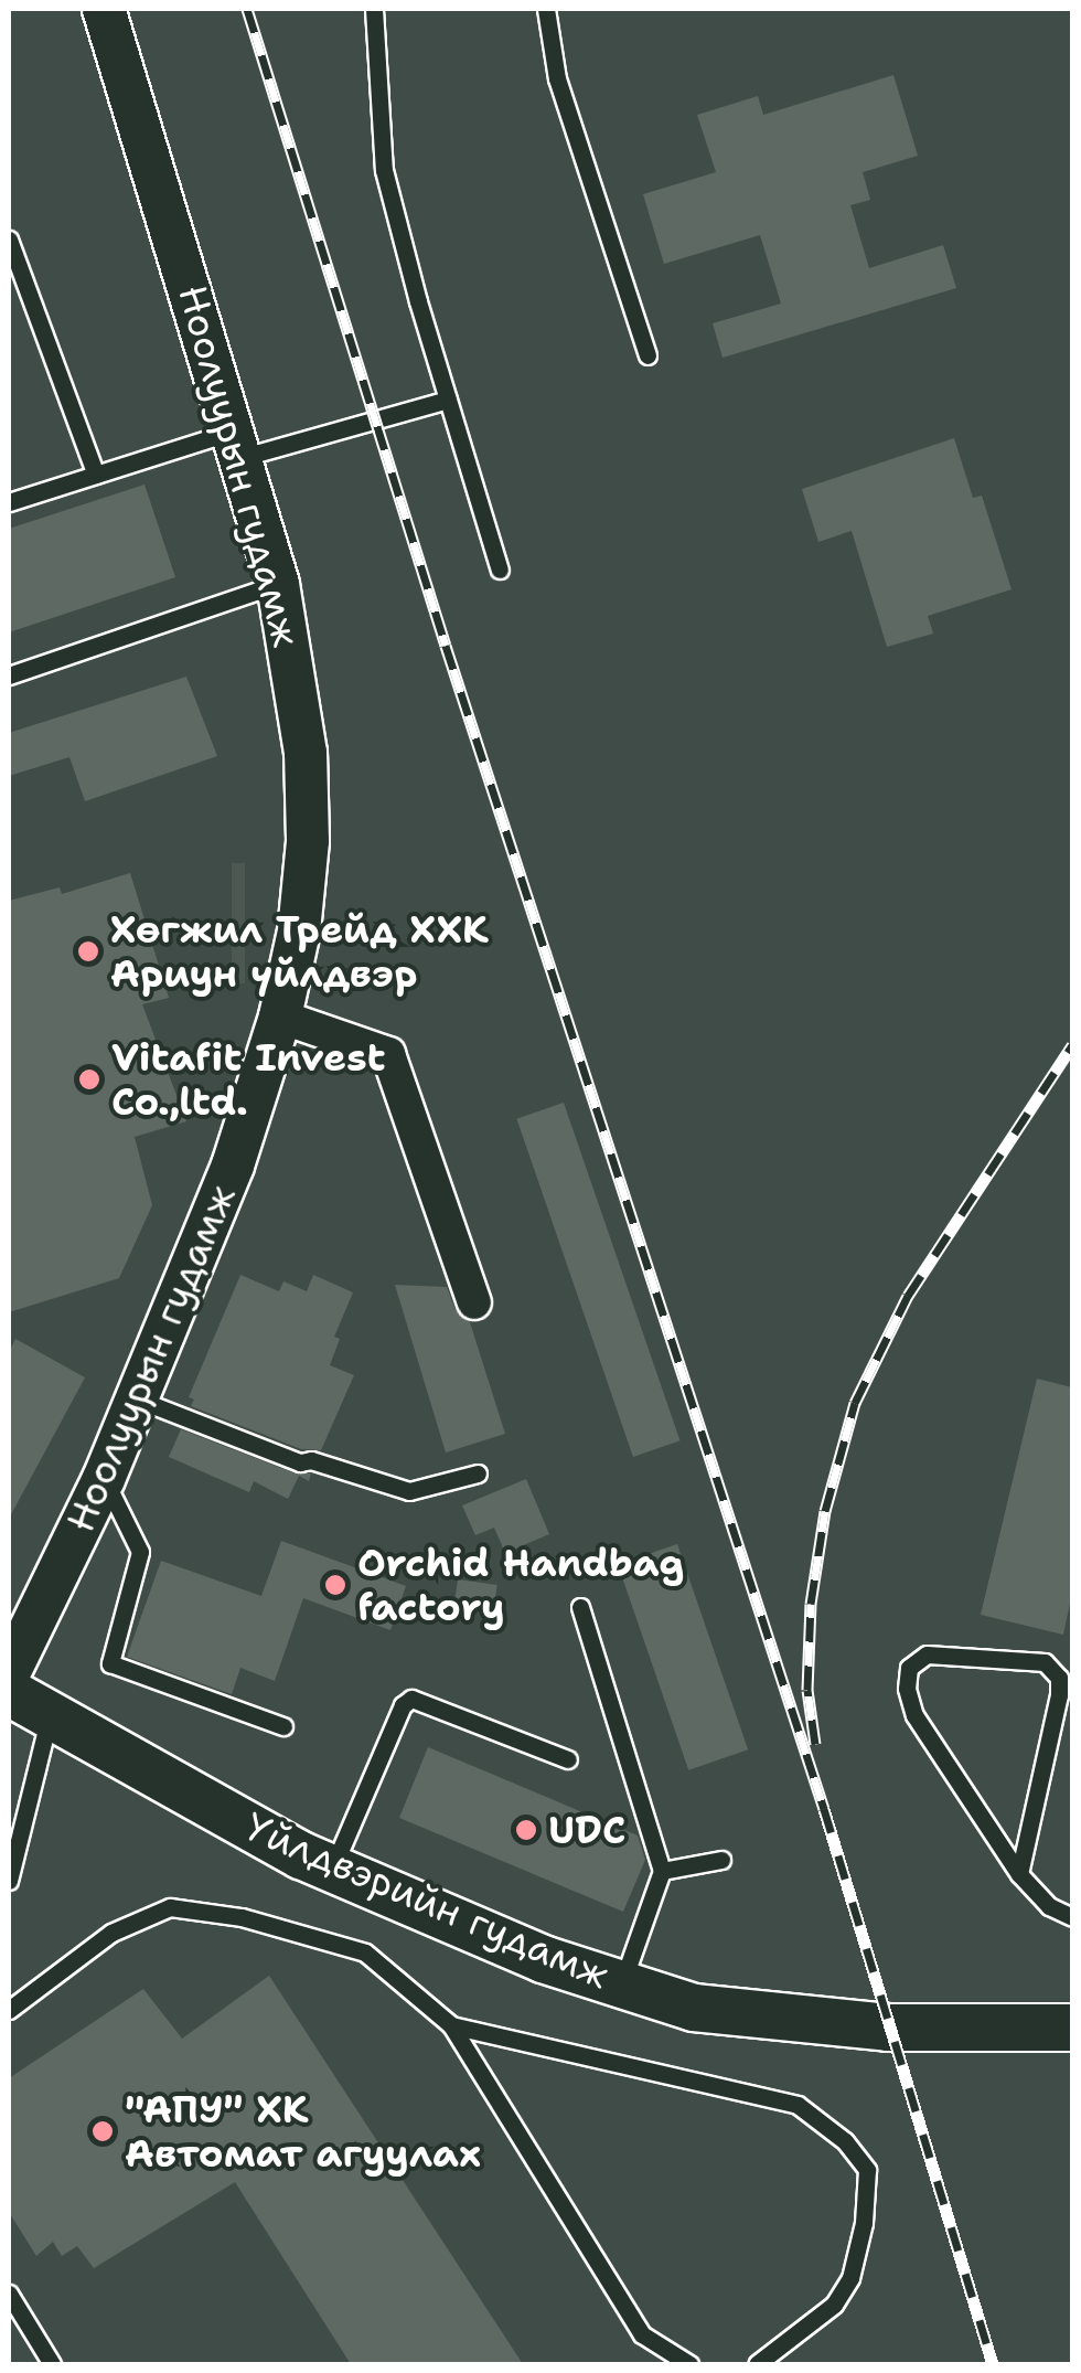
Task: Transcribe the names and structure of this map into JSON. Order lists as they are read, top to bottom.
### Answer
{
  "streets": {
    "main road": ["Yйлдвэрийн гудамж"],
    "street": ["Ноолуурын гудамж"]
  },
  "places": [
    "Хөгжил Трейд ХХК Ариун үйлдвэр",
    "Vitafit Invest Co.,ltd.",
    "Orchid Handbag factory",
    "UDC",
    "\"АПУ\" ХК Автомат агуулах"
  ]
}
